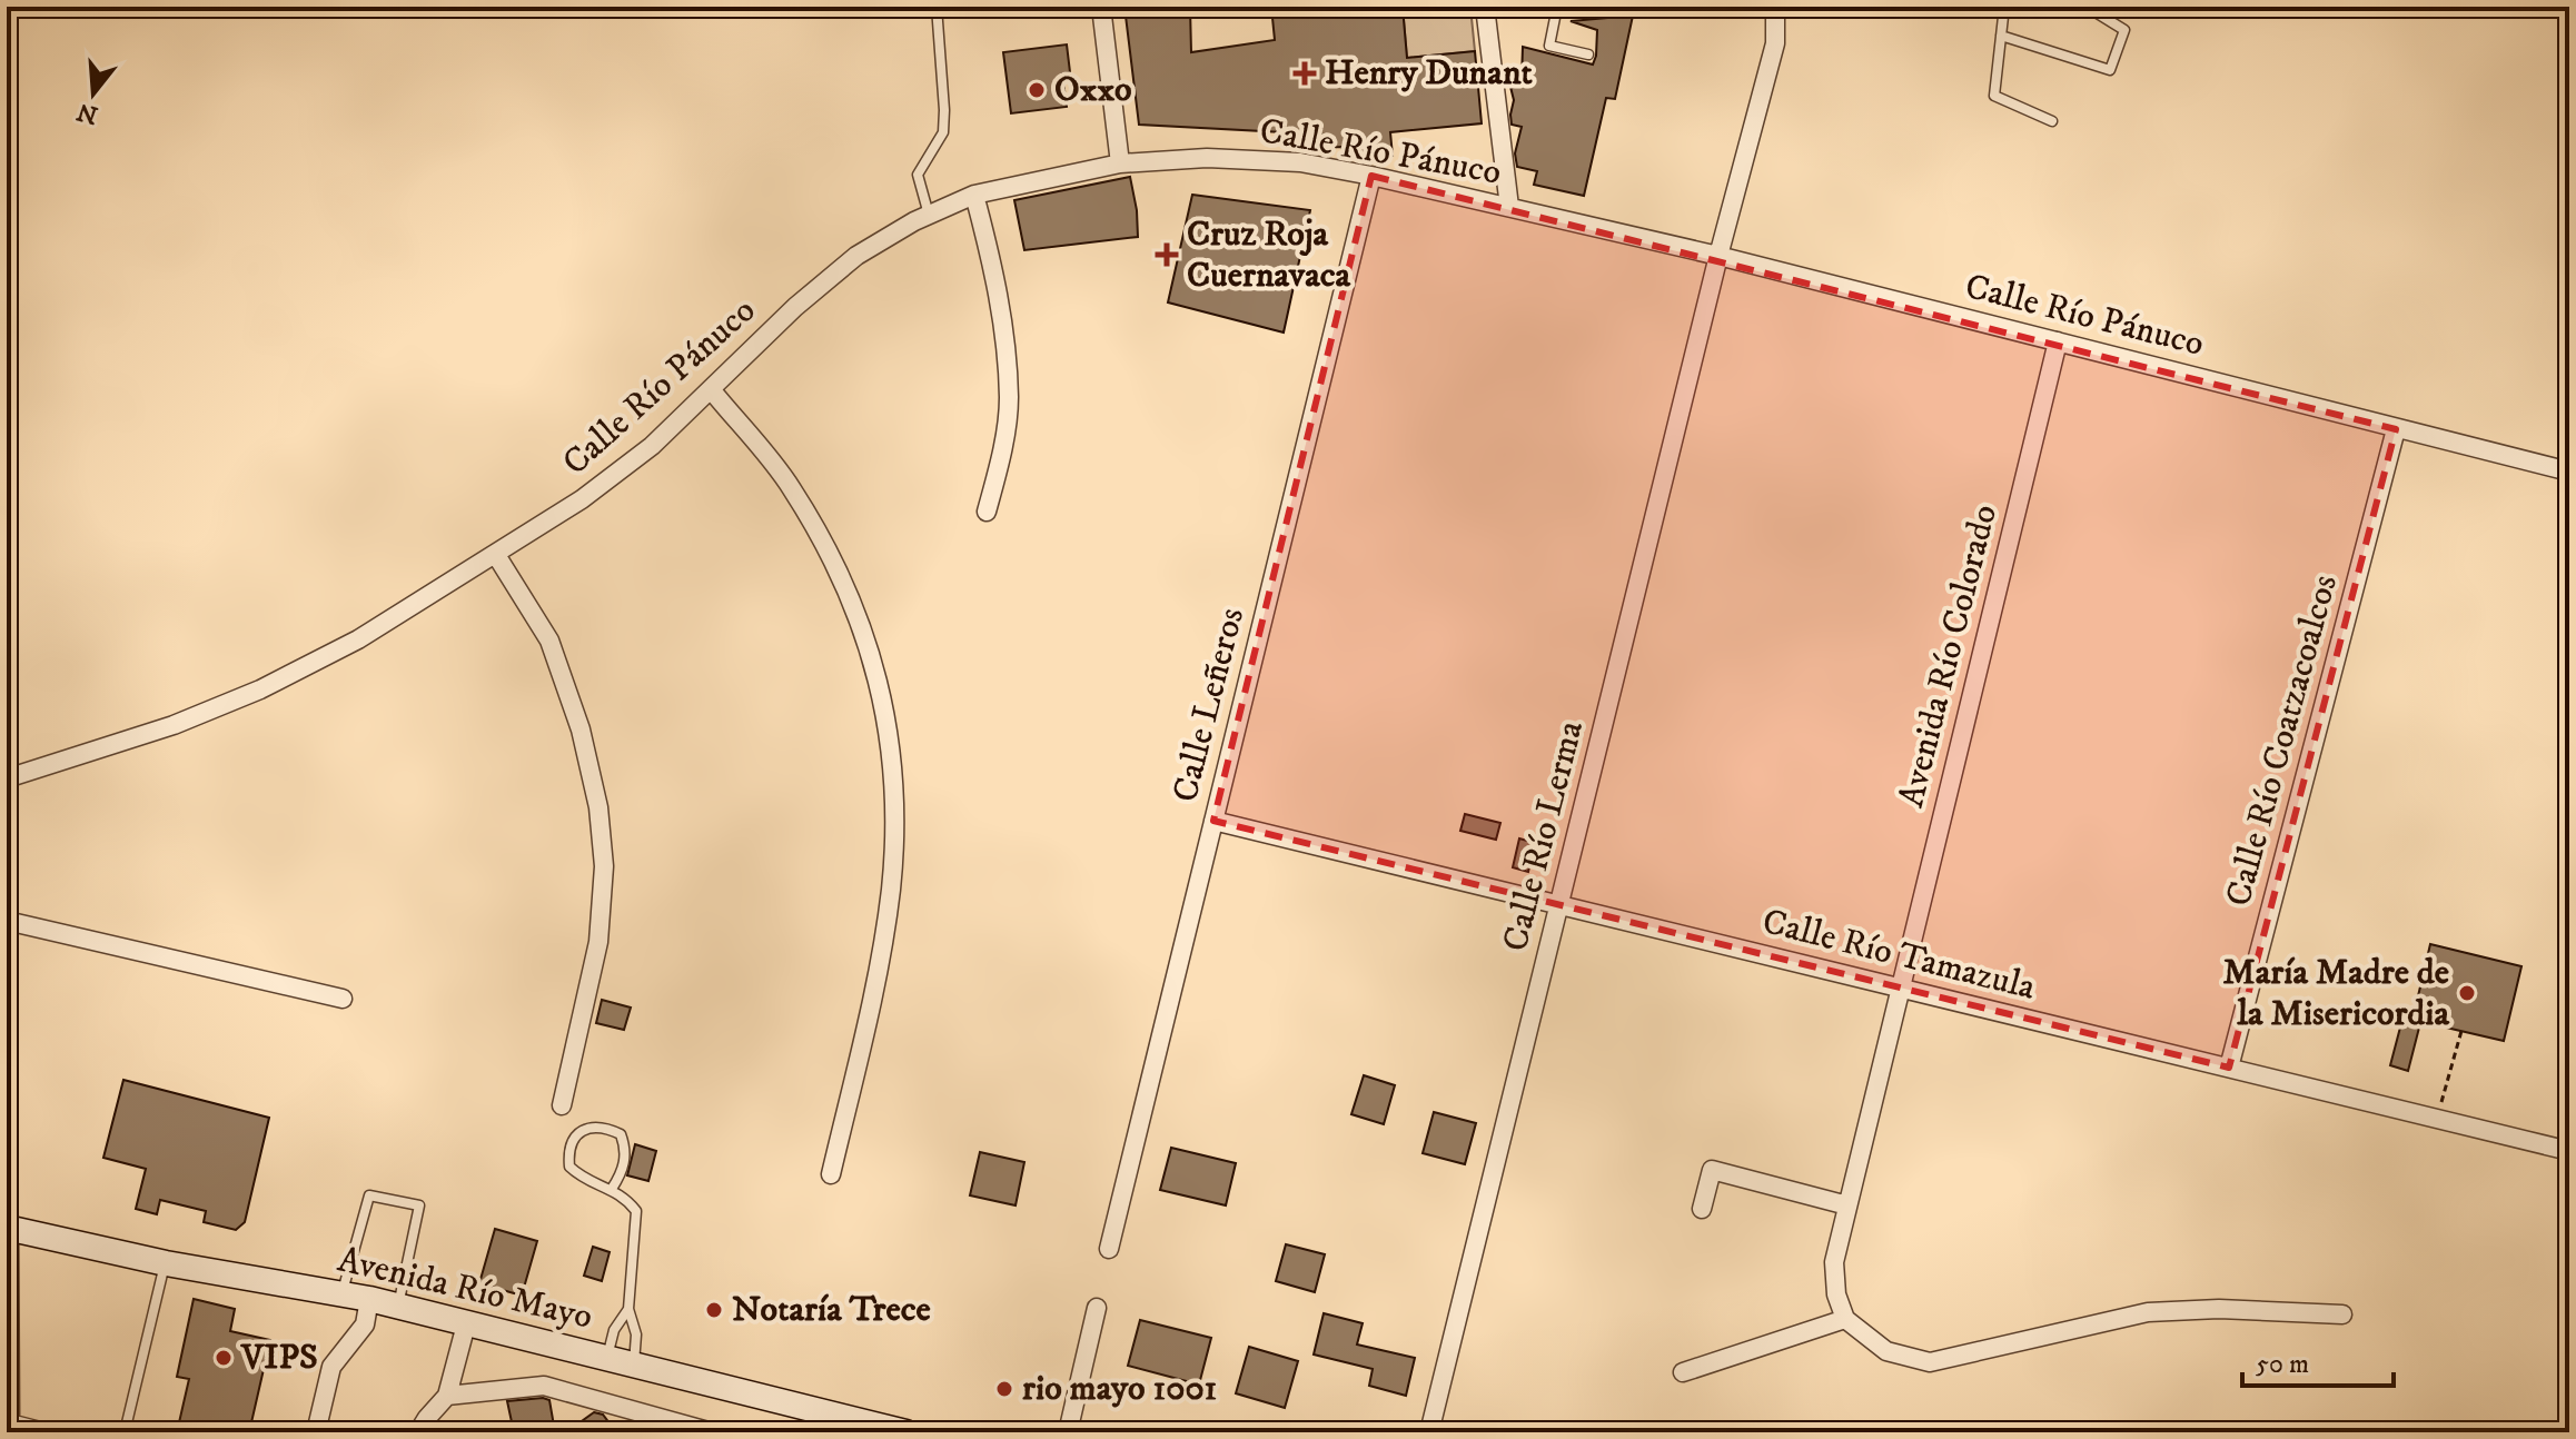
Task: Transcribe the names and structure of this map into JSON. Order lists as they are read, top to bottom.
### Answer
{
  "streets": {
    "street": [
      "Calle Río Pánuco",
      "Avenida Río Colorado",
      "Calle Leñeros",
      "Calle Río Coatzacoalcos",
      "Calle Río Lerma",
      "Calle Río Tamazula",
      "Avenida Río Mayo"
    ]
  },
  "crossings": [
    ["Calle Río Pánuco", "Avenida Río Colorado"],
    ["Calle Río Pánuco", "Calle Leñeros"],
    ["Calle Río Pánuco", "Calle Río Coatzacoalcos"],
    ["Calle Río Pánuco", "Calle Río Lerma"],
    ["Avenida Río Colorado", "Calle Río Tamazula"],
    ["Calle Leñeros", "Calle Río Tamazula"],
    ["Calle Río Coatzacoalcos", "Calle Río Tamazula"],
    ["Calle Río Lerma", "Calle Río Tamazula"]
  ],
  "places": {
    "health": ["Henry Dunant", "Cruz Roja Cuernavaca"],
    "other": [
      "Oxxo",
      "María Madre de la Misericordia",
      "Notaría Trece",
      "VIPS",
      "rio mayo 1001"
    ]
  },
  "scale_bar": "50 m",
  "north": "bottom"
}
